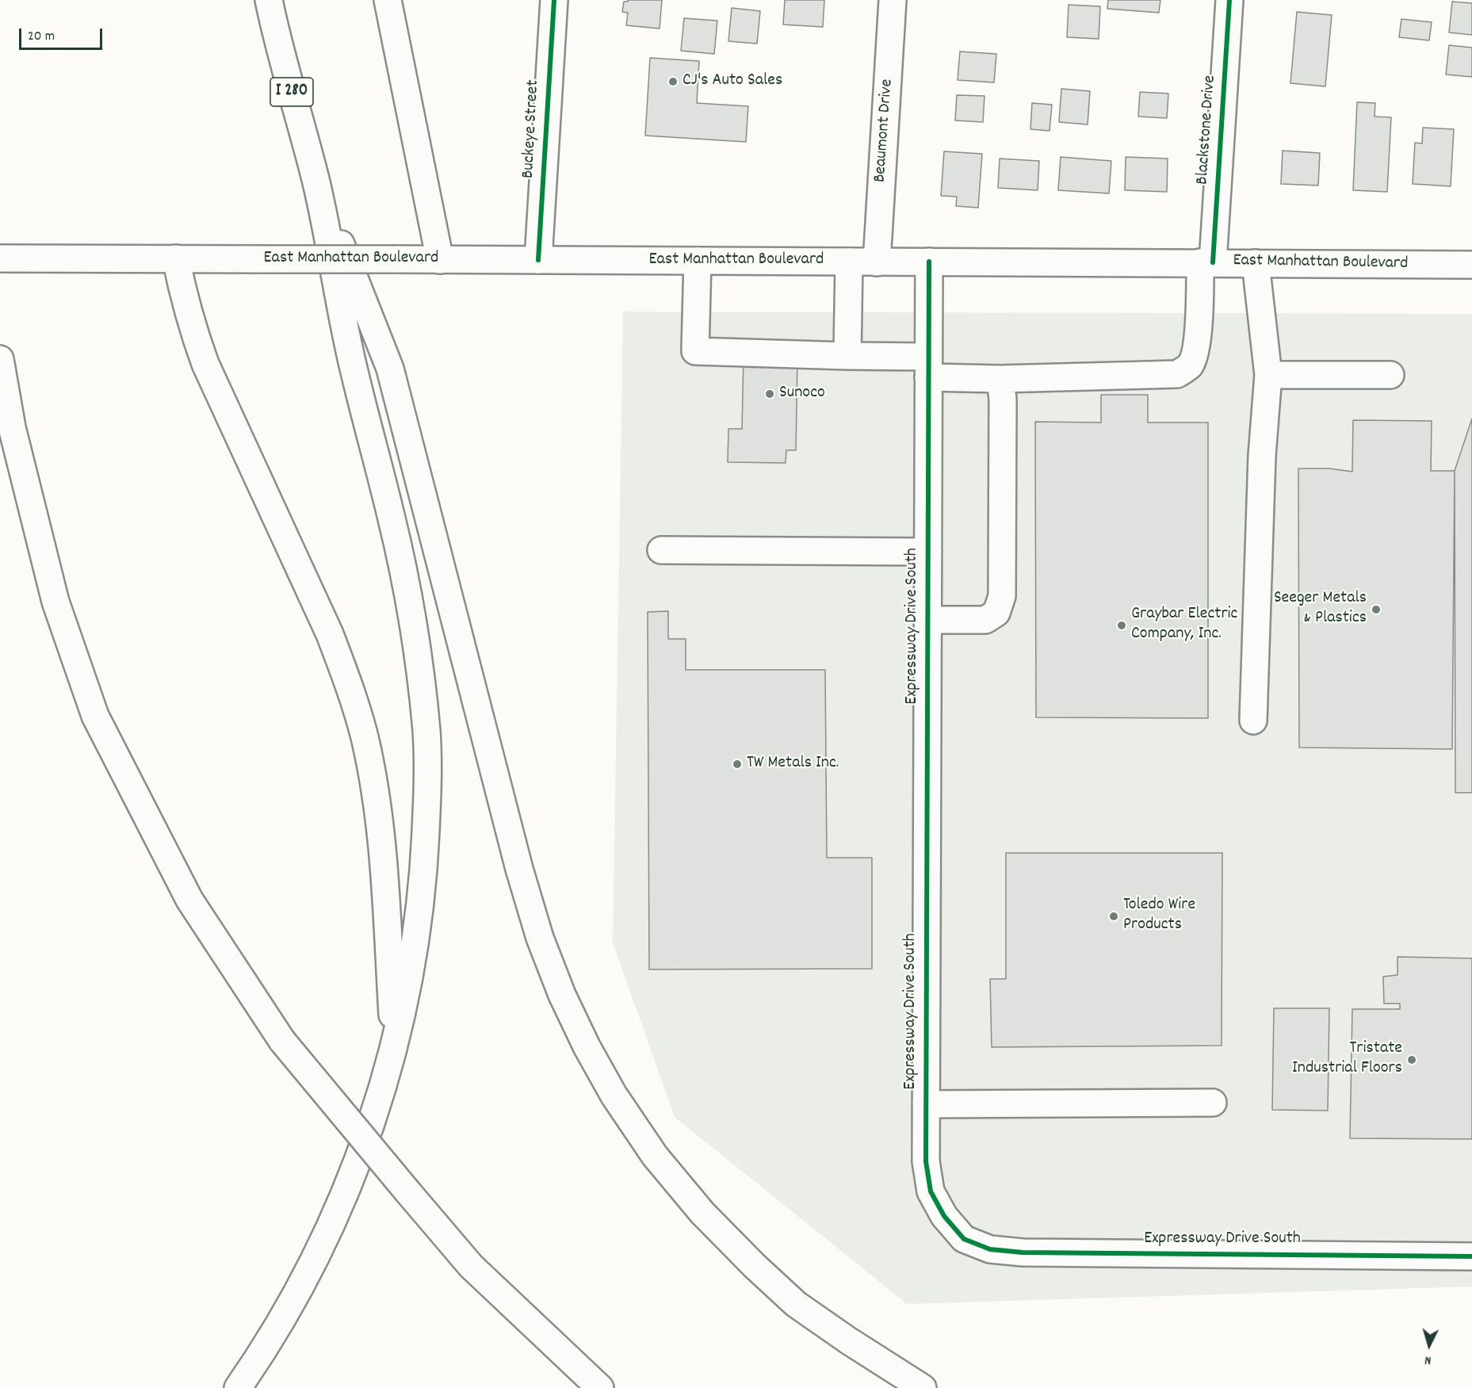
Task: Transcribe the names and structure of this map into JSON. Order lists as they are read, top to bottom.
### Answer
{
  "streets": {
    "main road": [
      "I 280",
      "Buckeye Street",
      "Blackstone Drive",
      "Beaumont Drive",
      "East Manhattan Boulevard",
      "Expressway Drive South"
    ]
  },
  "crossings": [
    ["Buckeye Street", "East Manhattan Boulevard"],
    ["Blackstone Drive", "East Manhattan Boulevard"],
    ["Blackstone Drive", "Expressway Drive South"],
    ["Beaumont Drive", "East Manhattan Boulevard"],
    ["East Manhattan Boulevard", "Expressway Drive South"]
  ],
  "places": [
    "CJ's Auto Sales",
    "Sunoco",
    "Seeger Metals & Plastics",
    "Graybar Electric Company, Inc.",
    "TW Metals Inc.",
    "Toledo Wire Products",
    "Tristate Industrial Floors"
  ],
  "scale_bar": "20 m",
  "north": "bottom"
}
